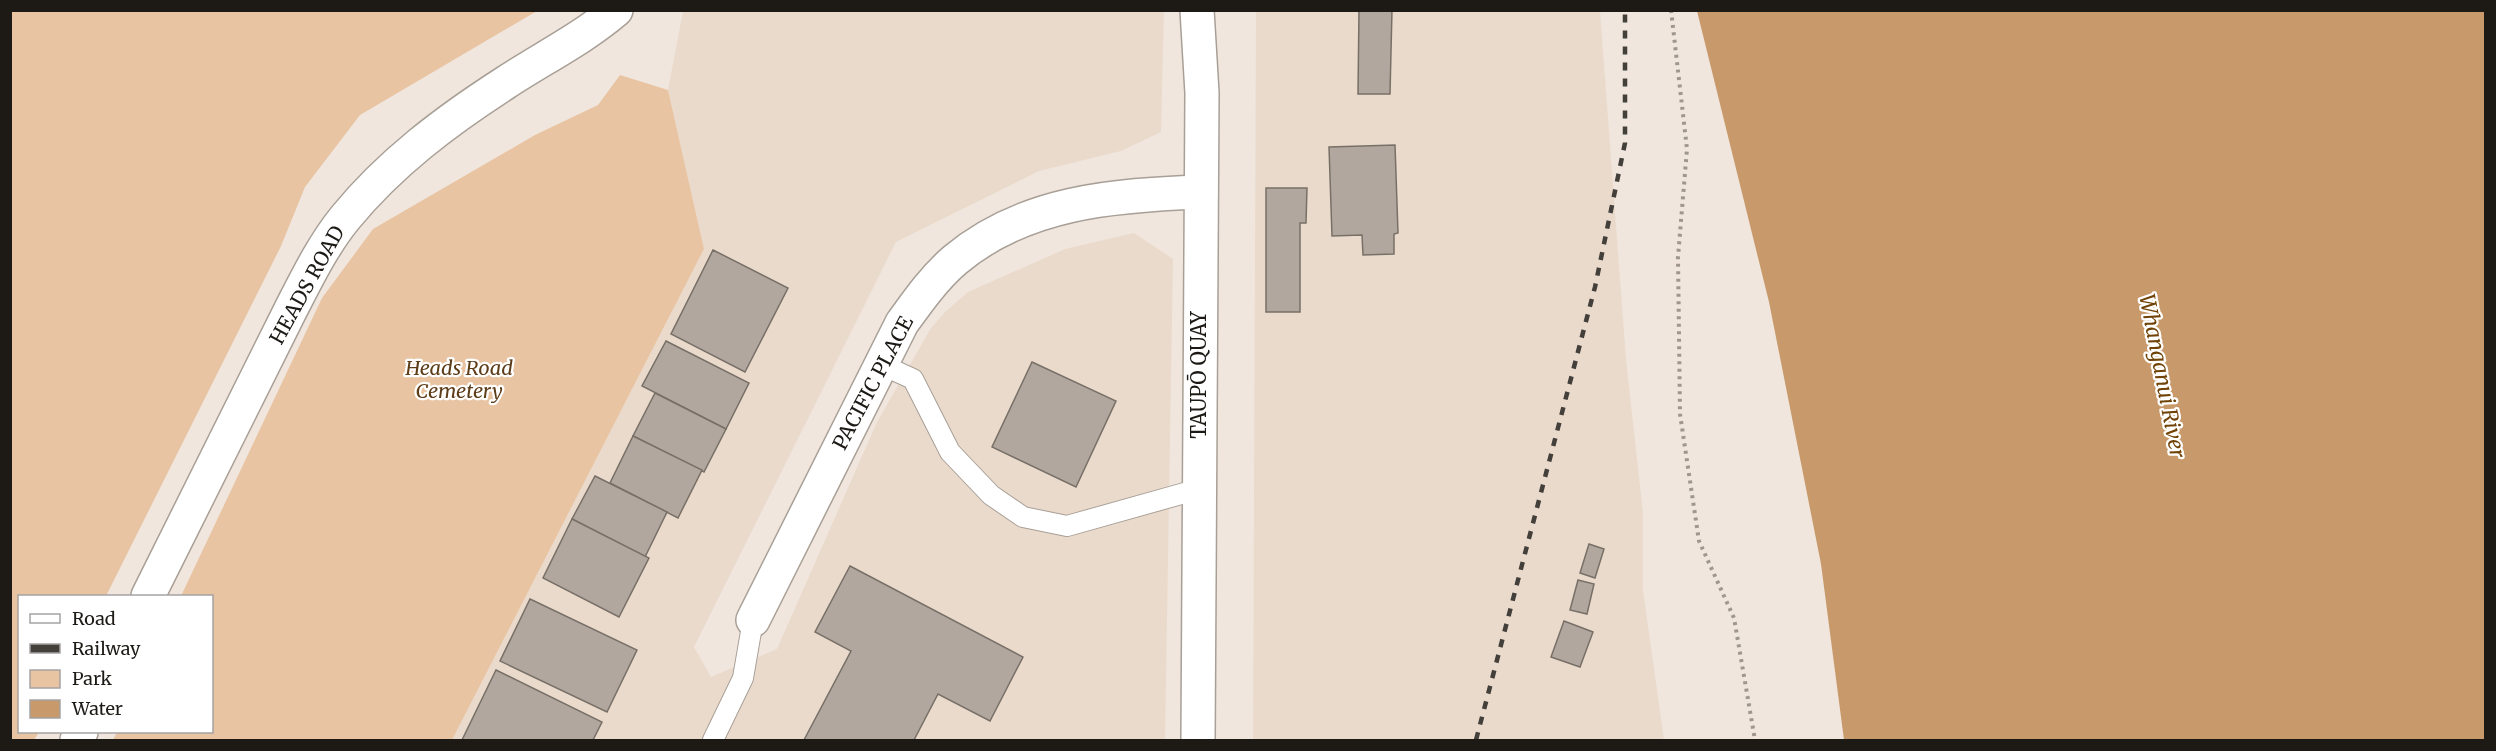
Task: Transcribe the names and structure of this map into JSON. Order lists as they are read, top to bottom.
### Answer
{
  "streets": {
    "street": ["HEADS ROAD", "TAUPŌ QUAY", "PACIFIC PLACE"]
  },
  "crossings": [
    ["TAUPŌ QUAY", "PACIFIC PLACE"]
  ],
  "water": ["Whanganui River"],
  "parks": ["Heads Road Cemetery"],
  "legend": [
    "Road",
    "Railway",
    "Park",
    "Water"
  ]
}
